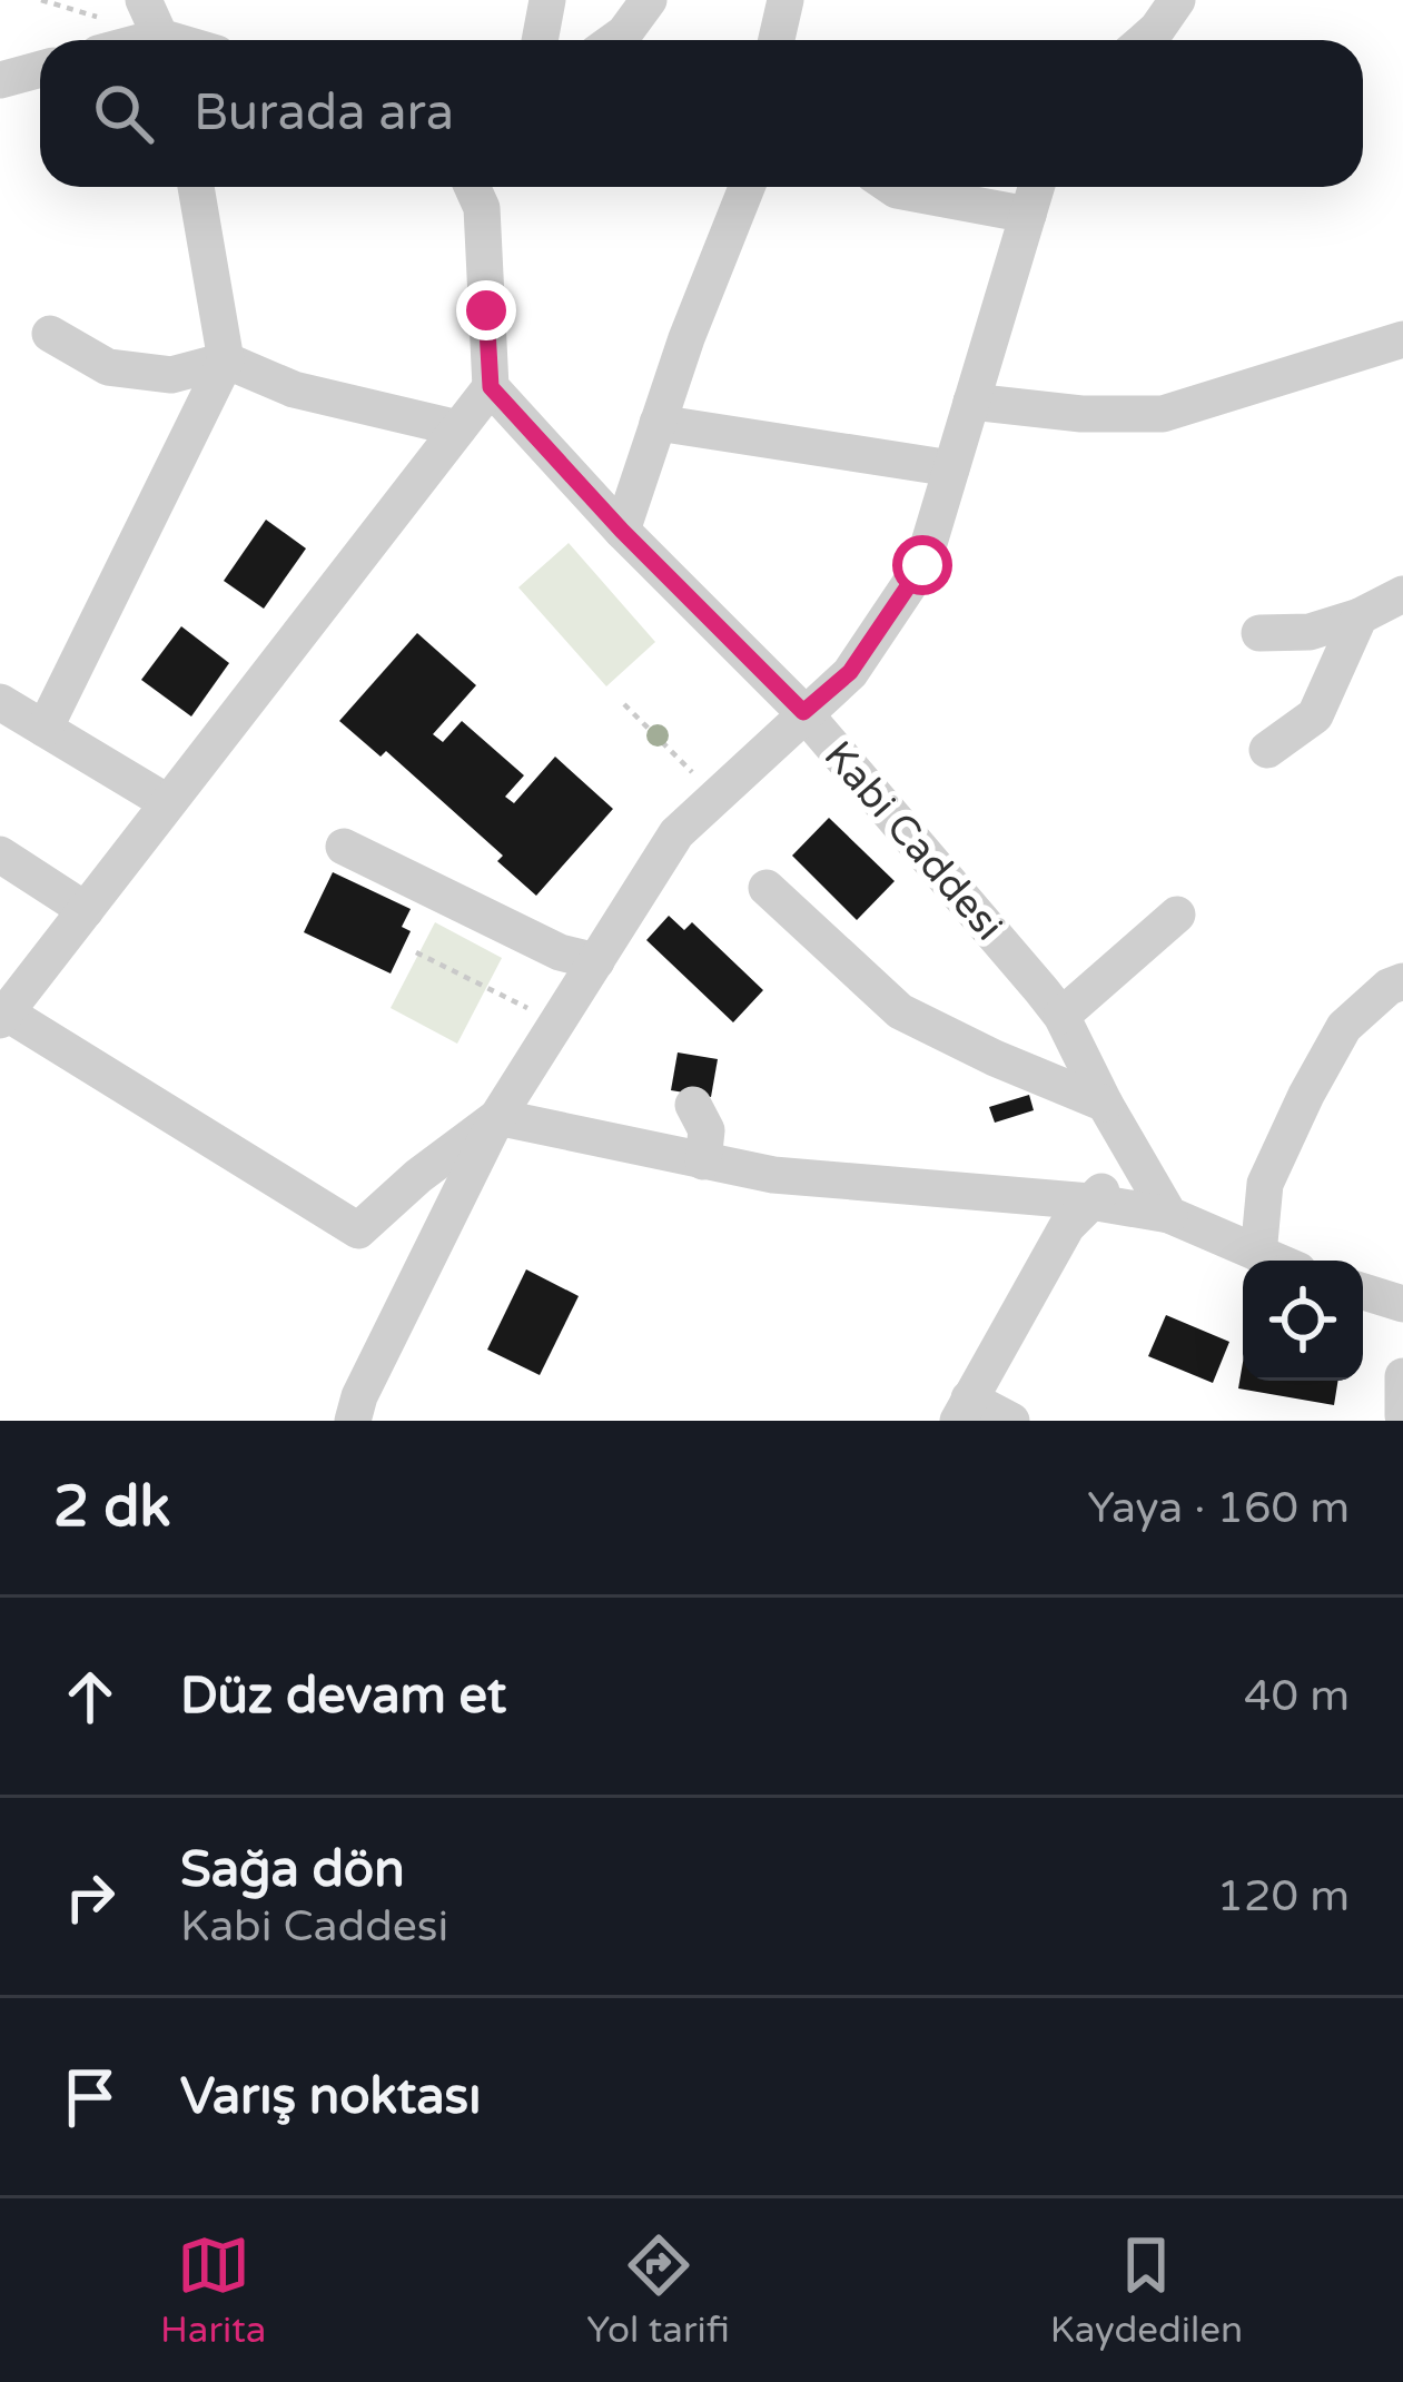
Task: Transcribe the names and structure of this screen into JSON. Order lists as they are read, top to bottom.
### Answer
{
  "streets": {
    "street": ["Kabi Caddesi"]
  },
  "page": {
    "search": "Burada ara",
    "heading": ["2 dk", "Yaya · 160 m"],
    "list": [
      ["Düz devam et", "40 m"],
      ["Sağa dön", "Kabi Caddesi", "120 m"],
      "Varış noktası"
    ],
    "nav": ["Harita", "Yol tarifi", "Kaydedilen"]
  }
}
